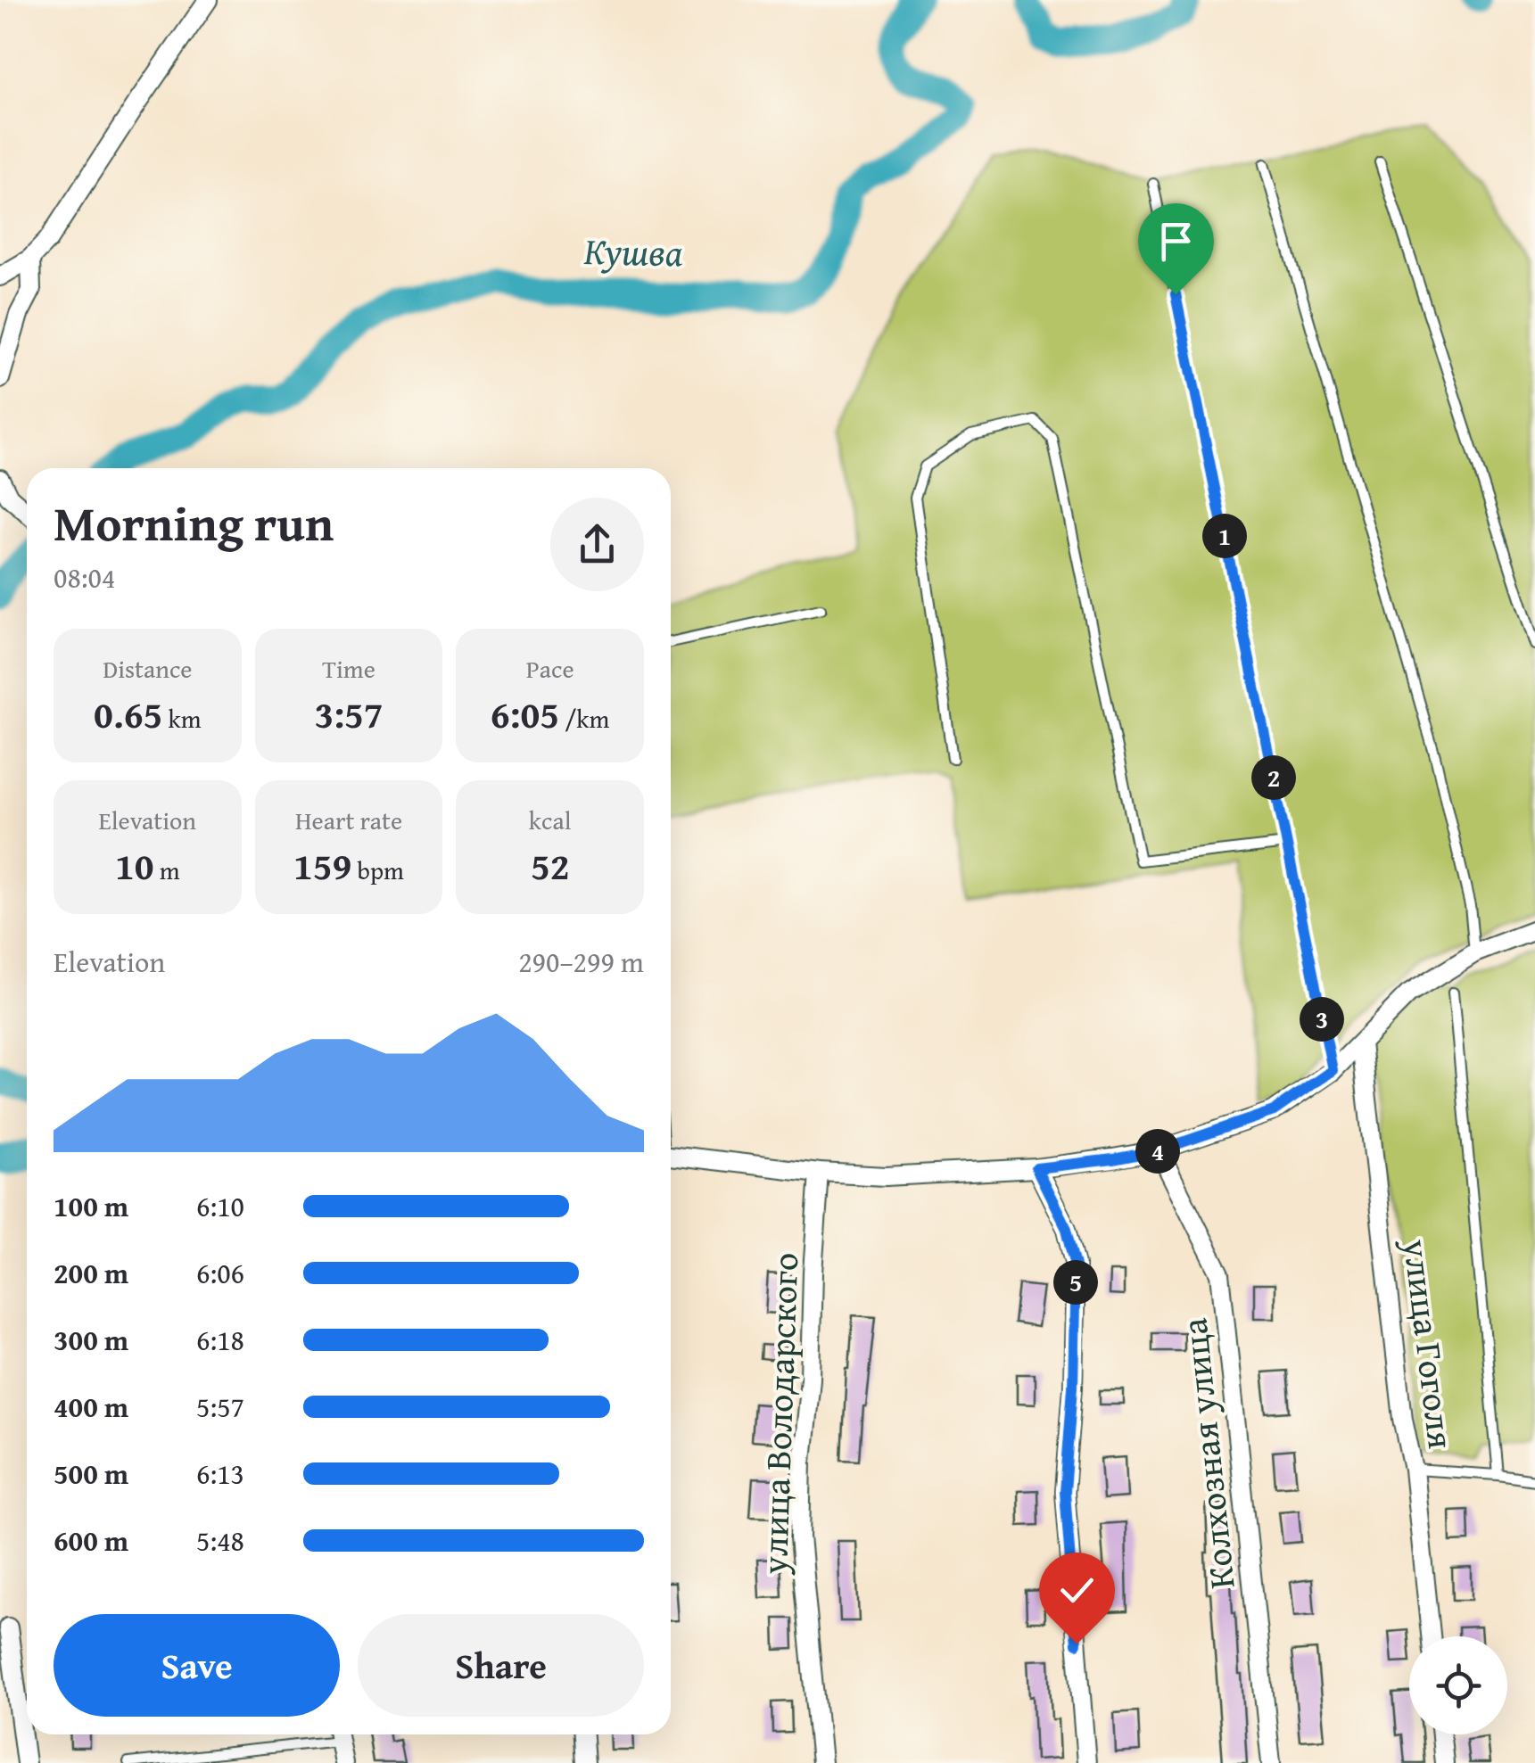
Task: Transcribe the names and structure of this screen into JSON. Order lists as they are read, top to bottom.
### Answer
{
  "streets": {
    "street": ["улица Гоголя", "улица Володарского", "Колхозная улица"]
  },
  "water": ["Кушва"],
  "page": {
    "heading": ["Morning run", "08:04"],
    "pins": [
      "1",
      "2",
      "3",
      "4",
      "5"
    ],
    "stats": [
      ["Distance", "0.65 km"],
      ["Time", "3:57"],
      ["Pace", "6:05 /km"],
      ["Elevation", "10 m"],
      ["Heart rate", "159 bpm"],
      ["kcal", "52"]
    ],
    "chart": ["Elevation", "290–299 m"],
    "list": [
      {
        "name": "100 m",
        "note": "6:10"
      },
      {
        "name": "200 m",
        "note": "6:06"
      },
      {
        "name": "300 m",
        "note": "6:18"
      },
      {
        "name": "400 m",
        "note": "5:57"
      },
      {
        "name": "500 m",
        "note": "6:13"
      },
      {
        "name": "600 m",
        "note": "5:48"
      }
    ],
    "buttons": ["Save", "Share"]
  }
}
